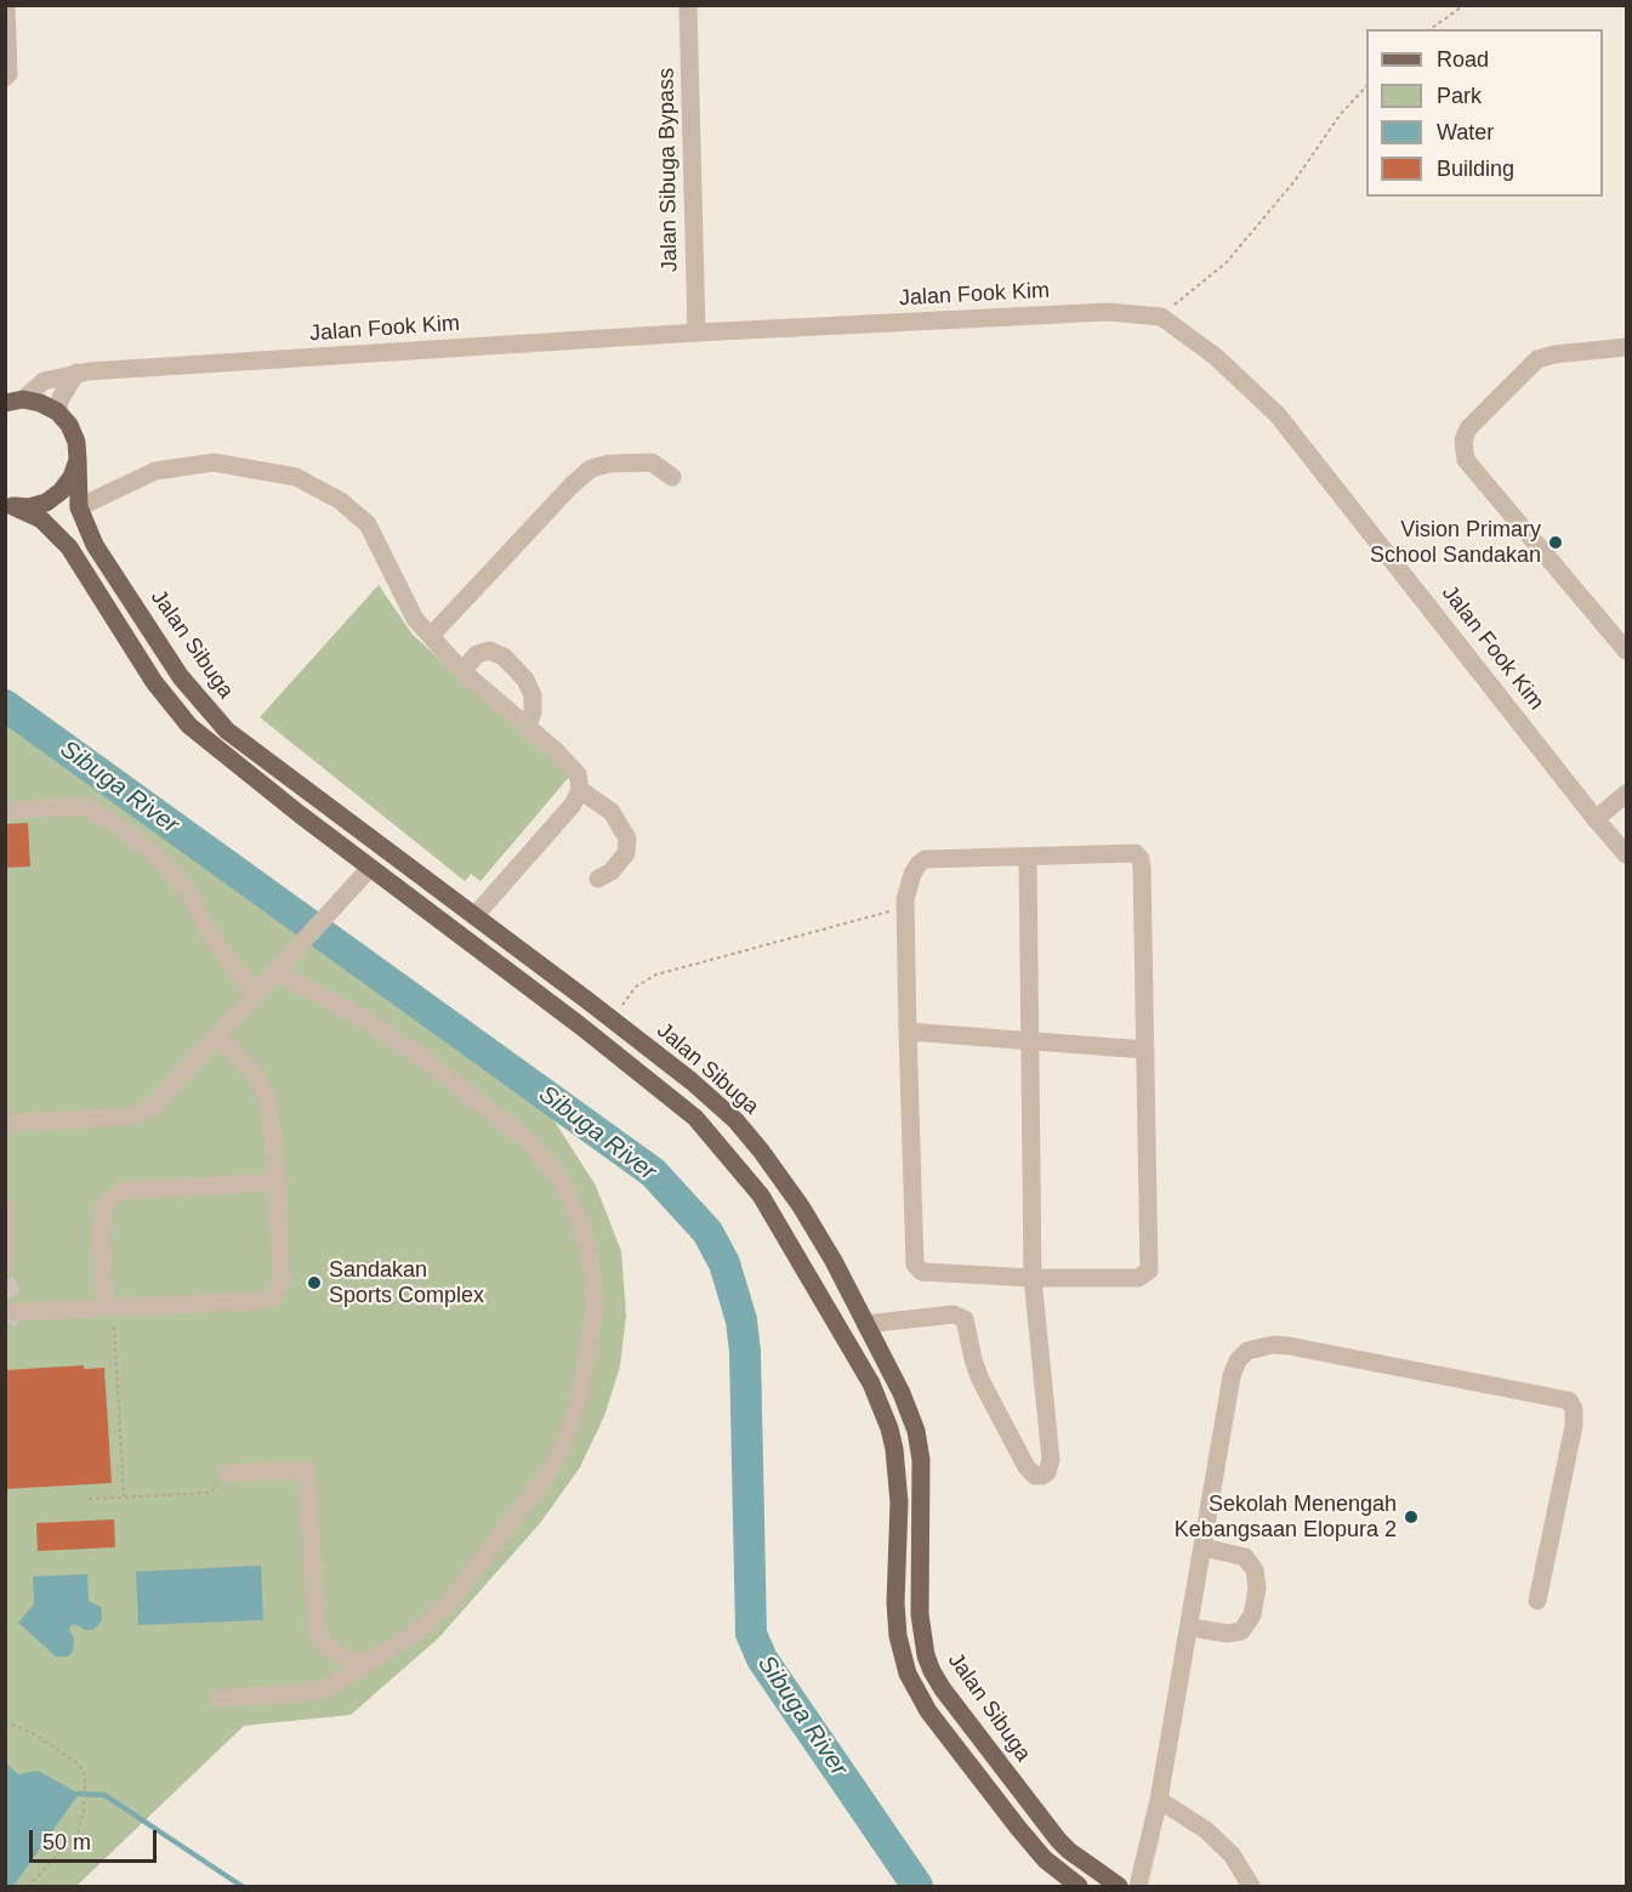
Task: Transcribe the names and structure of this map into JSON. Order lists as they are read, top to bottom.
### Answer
{
  "streets": {
    "main road": ["Jalan Sibuga"],
    "street": ["Jalan Sibuga Bypass", "Jalan Fook Kim"]
  },
  "crossings": [
    ["Jalan Sibuga Bypass", "Jalan Fook Kim"]
  ],
  "water": ["Sibuga River"],
  "places": ["Vision Primary School Sandakan", "Sandakan Sports Complex", "Sekolah Menengah Kebangsaan Elopura 2"],
  "legend": [
    "Road",
    "Park",
    "Water",
    "Building"
  ],
  "scale_bar": "50 m"
}
